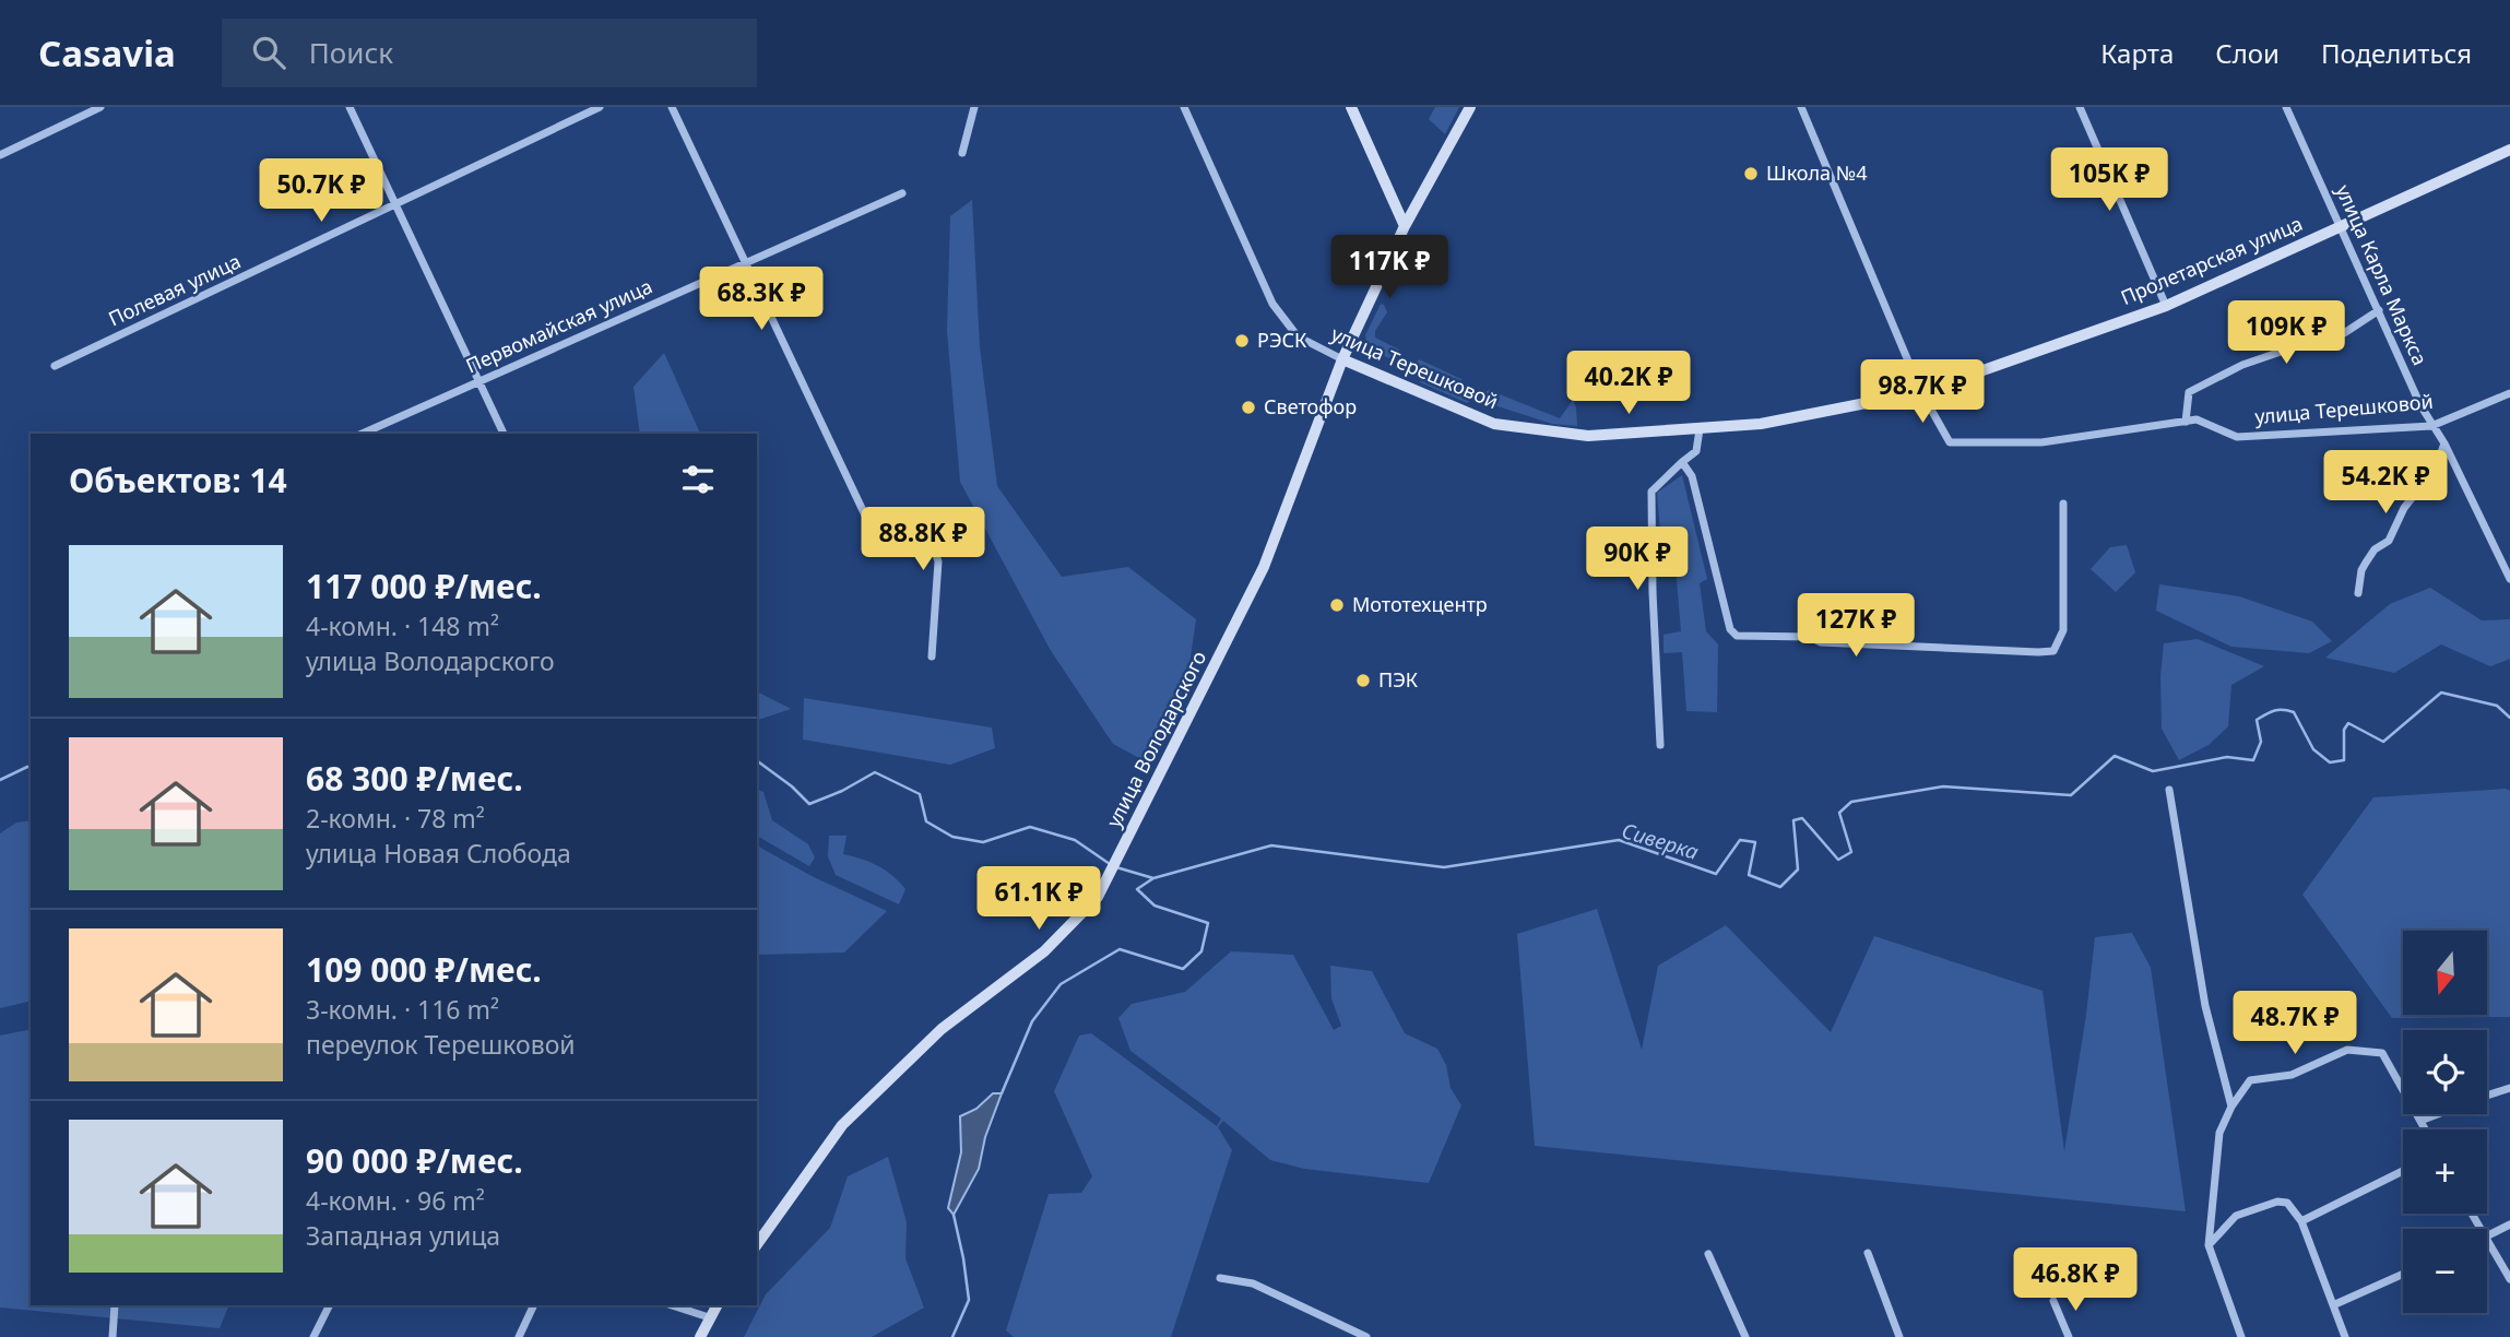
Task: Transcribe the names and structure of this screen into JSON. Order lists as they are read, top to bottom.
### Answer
{
  "streets": {
    "main road": ["Пролетарская улица", "улица Терешковой", "улица Володарского"],
    "street": ["улица Карла Маркса", "Полевая улица", "Первомайская улица"]
  },
  "crossings": [
    ["Пролетарская улица", "улица Карла Маркса"],
    ["Пролетарская улица", "улица Терешковой"],
    ["улица Карла Маркса", "улица Терешковой"],
    ["улица Терешковой", "улица Володарского"]
  ],
  "water": ["Сиверка"],
  "places": [
    "Школа №4",
    "РЭСК",
    "Светофор",
    "Мототехцентр",
    "ПЭК"
  ],
  "north": "bottom",
  "page": {
    "header": "Casavia",
    "search": "Поиск",
    "nav": ["Карта", "Слои", "Поделиться"],
    "price": [
      "105K ₽",
      "50.7K ₽",
      "117K ₽",
      "68.3K ₽",
      "109K ₽",
      "40.2K ₽",
      "98.7K ₽",
      "54.2K ₽",
      "88.8K ₽",
      "90K ₽",
      "127K ₽",
      "61.1K ₽",
      "48.7K ₽",
      "46.8K ₽"
    ],
    "heading": "Объектов: 14",
    "list": [
      {
        "name": "117 000 ₽/мес.",
        "note": "4-комн. · 148 m² · улица Володарского"
      },
      {
        "name": "68 300 ₽/мес.",
        "note": "2-комн. · 78 m² · улица Новая Слобода"
      },
      {
        "name": "109 000 ₽/мес.",
        "note": "3-комн. · 116 m² · переулок Терешковой"
      },
      {
        "name": "90 000 ₽/мес.",
        "note": "4-комн. · 96 m² · Западная улица"
      }
    ],
    "map_buttons": ["+", "−"]
  }
}
